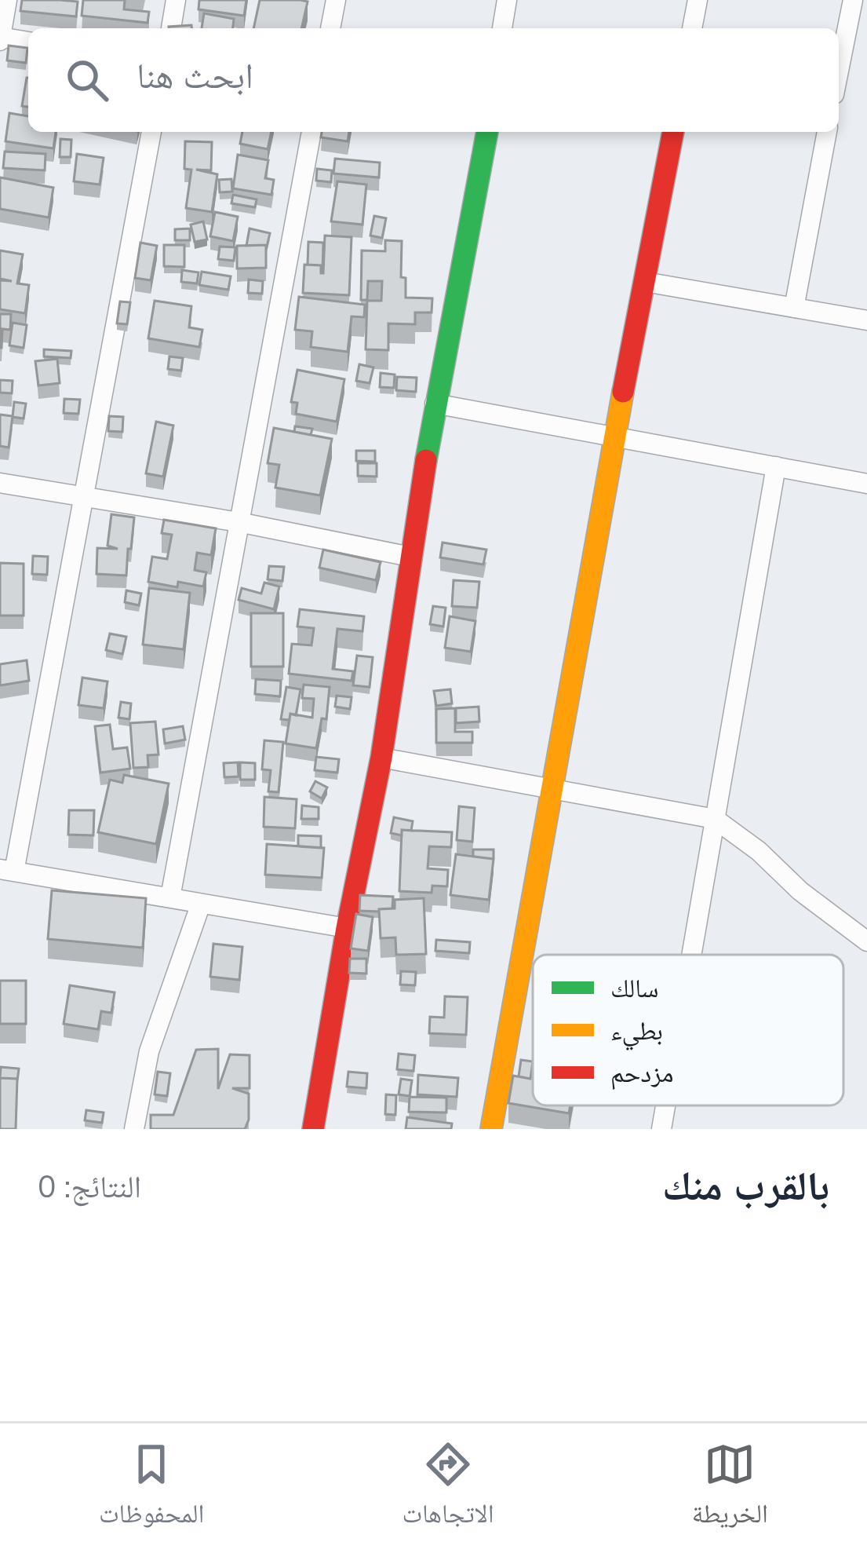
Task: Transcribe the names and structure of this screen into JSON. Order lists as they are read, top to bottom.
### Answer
{
  "legend": ["سالك", "بطيء", "مزدحم"],
  "page": {
    "search": "ابحث هنا",
    "heading": ["بالقرب منك", "النتائج: 0"],
    "nav": ["الخريطة", "الاتجاهات", "المحفوظات"]
  }
}
